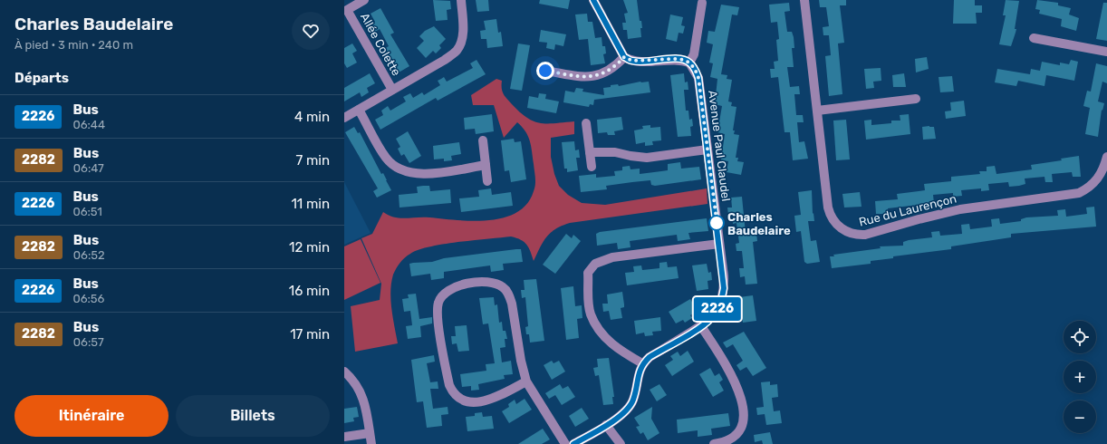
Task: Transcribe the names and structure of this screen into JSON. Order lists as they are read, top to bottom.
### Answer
{
  "streets": {
    "street": ["Allée Colette", "Avenue Paul Claudel", "Rue du Laurençon"]
  },
  "places": ["Charles Baudelaire"],
  "lines": ["bus line 2226"],
  "page": {
    "heading": [
      ["Charles Baudelaire", "À pied · 3 min · 240 m"],
      "Départs"
    ],
    "on_map": "2226",
    "list": [
      {
        "mark": "2226",
        "name": "Bus",
        "note": "06:44",
        "value": "4 min"
      },
      {
        "mark": "2282",
        "name": "Bus",
        "note": "06:47",
        "value": "7 min"
      },
      {
        "mark": "2226",
        "name": "Bus",
        "note": "06:51",
        "value": "11 min"
      },
      {
        "mark": "2282",
        "name": "Bus",
        "note": "06:52",
        "value": "12 min"
      },
      {
        "mark": "2226",
        "name": "Bus",
        "note": "06:56",
        "value": "16 min"
      },
      {
        "mark": "2282",
        "name": "Bus",
        "note": "06:57",
        "value": "17 min"
      }
    ],
    "map_buttons": ["+", "−"],
    "buttons": ["Itinéraire", "Billets"]
  }
}
